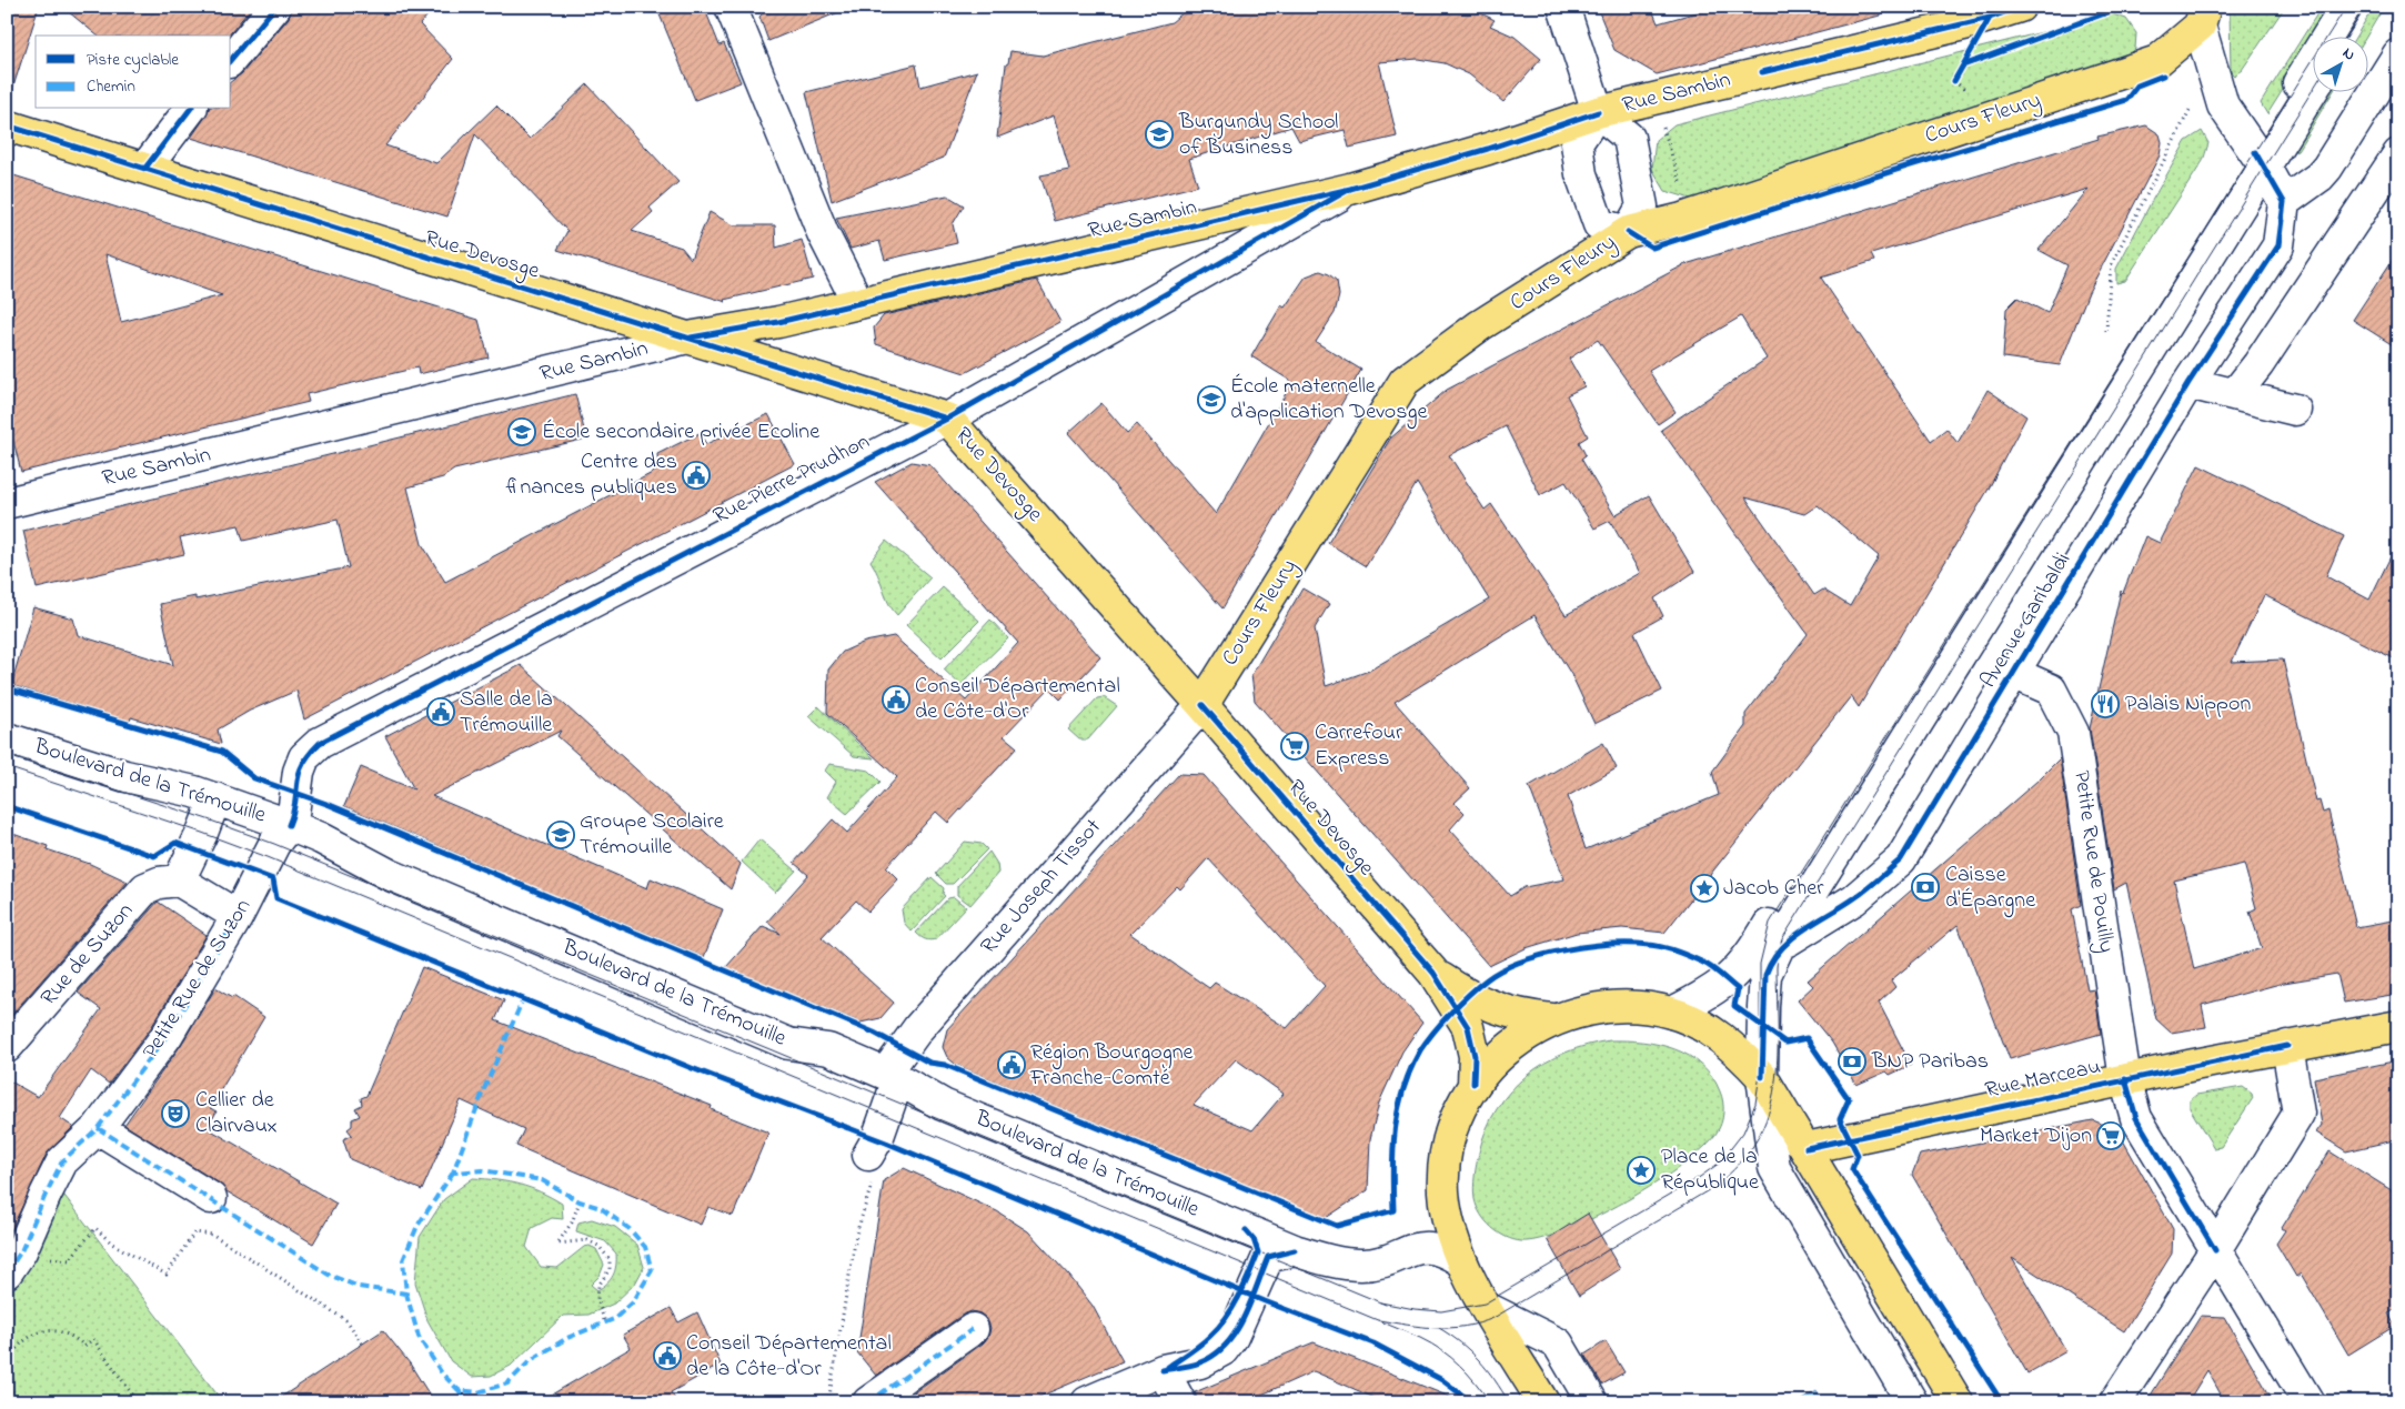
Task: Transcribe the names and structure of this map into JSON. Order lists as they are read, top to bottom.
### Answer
{
  "streets": {
    "main road": [
      "Rue Sambin",
      "Cours Fleury",
      "Rue Devosge",
      "Rue Marceau"
    ],
    "street": [
      "Rue Pierre Prudhon",
      "Avenue Garibaldi",
      "Boulevard de la Trémouille",
      "Petite Rue de Pouilly",
      "Rue Joseph Tissot",
      "Rue de Suzon",
      "Petite Rue de Suzon"
    ]
  },
  "crossings": [
    ["Rue Sambin", "Rue Devosge"],
    ["Rue Sambin", "Rue Pierre Prudhon"],
    ["Cours Fleury", "Rue Devosge"],
    ["Cours Fleury", "Rue Joseph Tissot"],
    ["Rue Devosge", "Rue Pierre Prudhon"],
    ["Rue Devosge", "Rue Joseph Tissot"],
    ["Rue Pierre Prudhon", "Boulevard de la Trémouille"],
    ["Rue Pierre Prudhon", "Petite Rue de Suzon"],
    ["Avenue Garibaldi", "Petite Rue de Pouilly"],
    ["Boulevard de la Trémouille", "Rue Joseph Tissot"],
    ["Boulevard de la Trémouille", "Petite Rue de Suzon"],
    ["Petite Rue de Pouilly", "Rue Marceau"]
  ],
  "places": {
    "school or university": [
      "Burgundy School of Business",
      "École maternelle d'application Devosge",
      "École secondaire privée Ecoline",
      "Groupe Scolaire Trémouille"
    ],
    "public building": [
      "Centre des finances publiques",
      "Conseil Départemental de Côte-d'Or",
      "Salle de la Trémouille",
      "Région Bourgogne Franche-Comté",
      "Conseil Départemental de la Côte-d'Or"
    ],
    "restaurant": ["Palais Nippon"],
    "supermarket": ["Carrefour Express", "Market Dijon"],
    "bank": ["Caisse d'Épargne", "BNP Paribas"],
    "place": ["Jacob Cher", "Place de la République"],
    "theatre": ["Cellier de Clairvaux"]
  },
  "legend": ["Piste cyclable", "Chemin"],
  "north": "top right"
}
